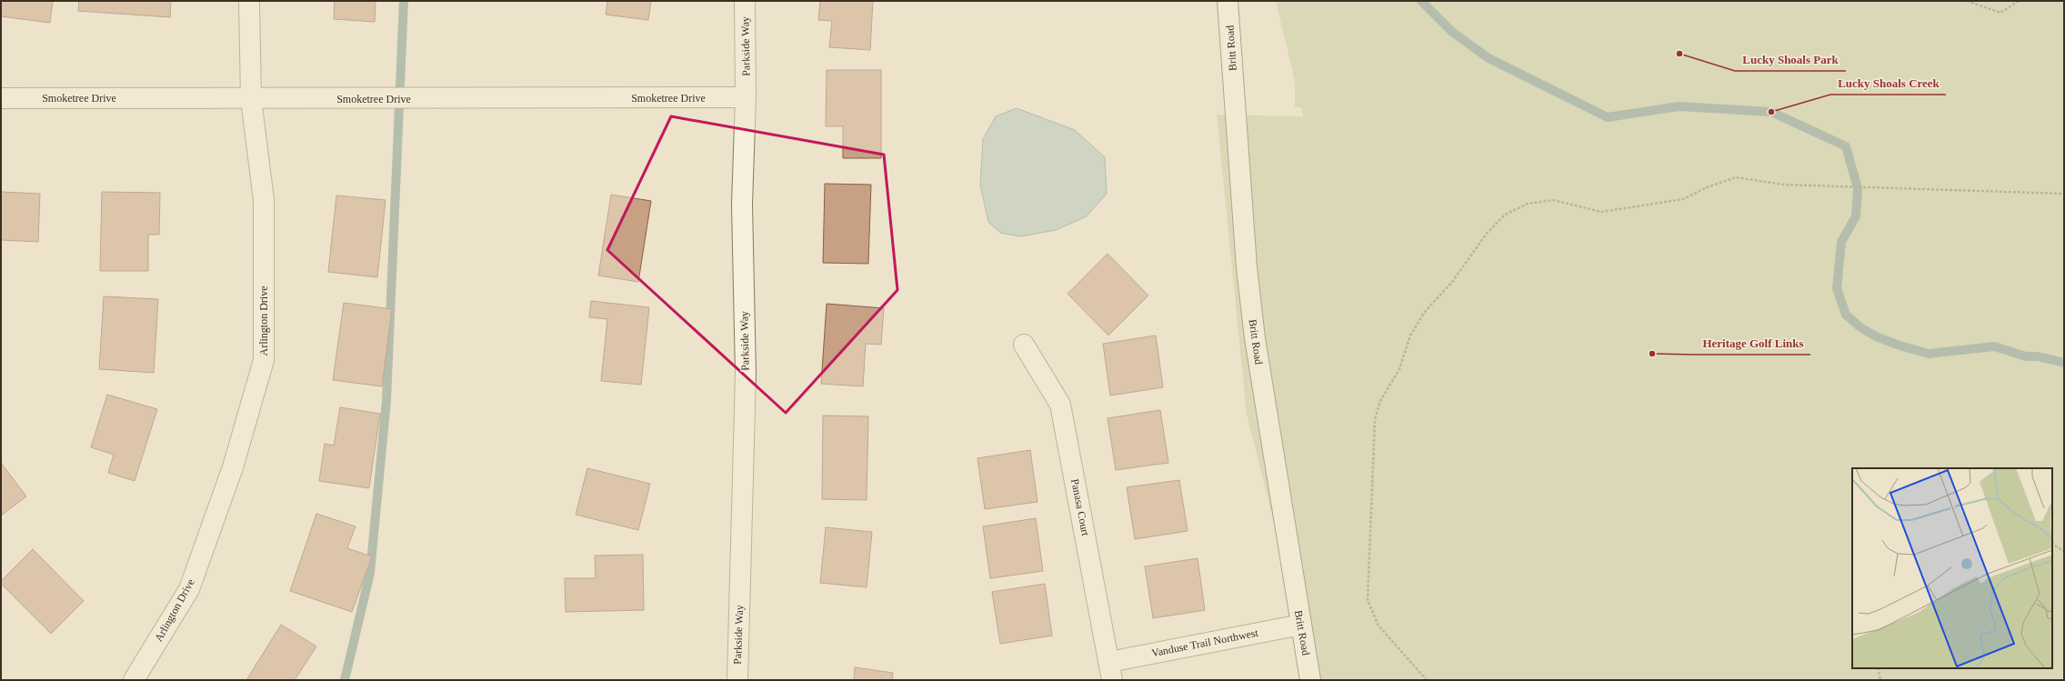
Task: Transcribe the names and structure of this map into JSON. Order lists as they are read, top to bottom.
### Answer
{
  "streets": {
    "street": [
      "Parkside Way",
      "Britt Road",
      "Smoketree Drive",
      "Arlington Drive",
      "Panasa Court",
      "Vanduse Trail Northwest"
    ]
  },
  "crossings": [
    ["Parkside Way", "Smoketree Drive"],
    ["Britt Road", "Vanduse Trail Northwest"],
    ["Smoketree Drive", "Arlington Drive"],
    ["Panasa Court", "Vanduse Trail Northwest"]
  ],
  "places": ["Lucky Shoals Park", "Lucky Shoals Creek", "Heritage Golf Links"]
}
